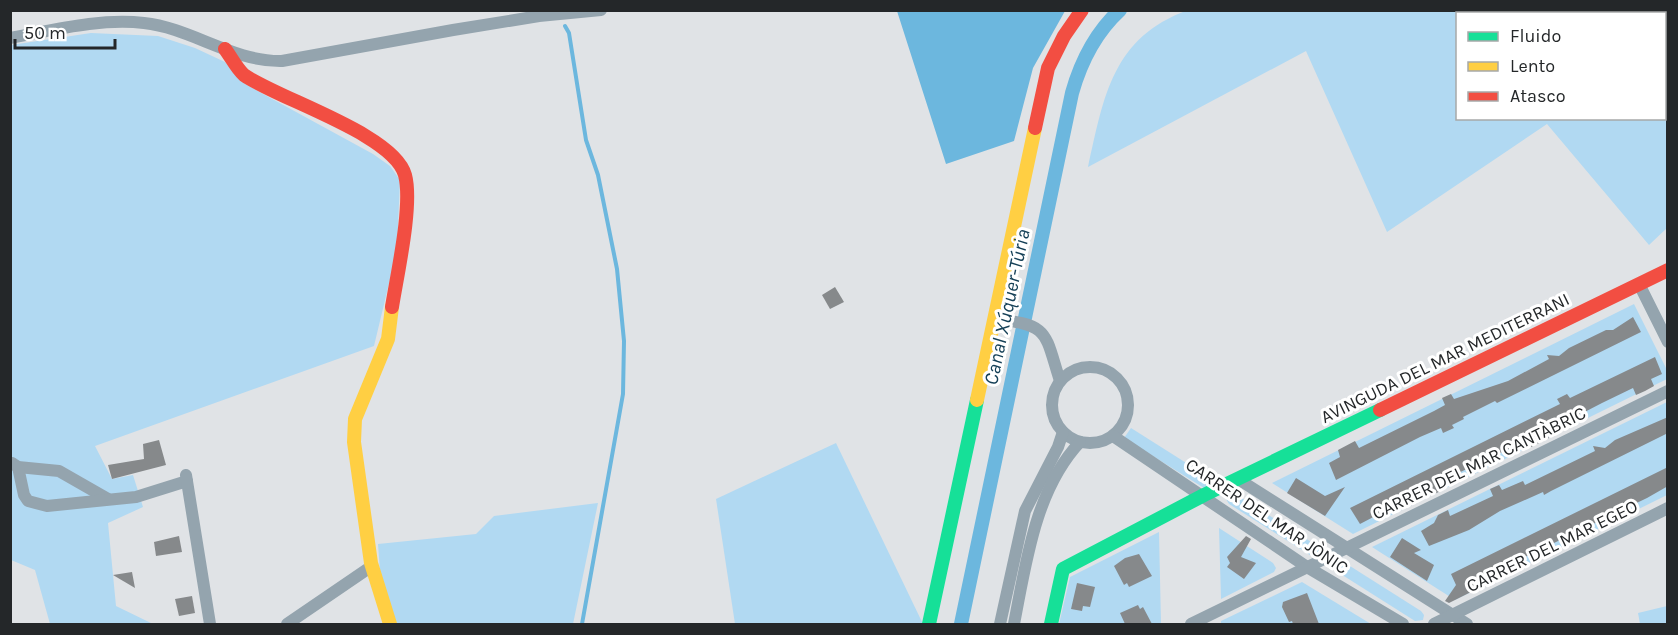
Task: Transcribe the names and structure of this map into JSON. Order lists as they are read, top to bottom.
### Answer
{
  "streets": {
    "street": [
      "AVINGUDA DEL MAR MEDITERRANI",
      "CARRER DEL MAR CANTÀBRIC",
      "CARRER DEL MAR JÒNIC",
      "CARRER DEL MAR EGEO"
    ]
  },
  "crossings": [
    ["AVINGUDA DEL MAR MEDITERRANI", "CARRER DEL MAR JÒNIC"],
    ["CARRER DEL MAR CANTÀBRIC", "CARRER DEL MAR JÒNIC"],
    ["CARRER DEL MAR JÒNIC", "CARRER DEL MAR EGEO"]
  ],
  "water": ["Canal Xúquer-Túria"],
  "legend": ["Fluido", "Lento", "Atasco"],
  "scale_bar": "50 m"
}
